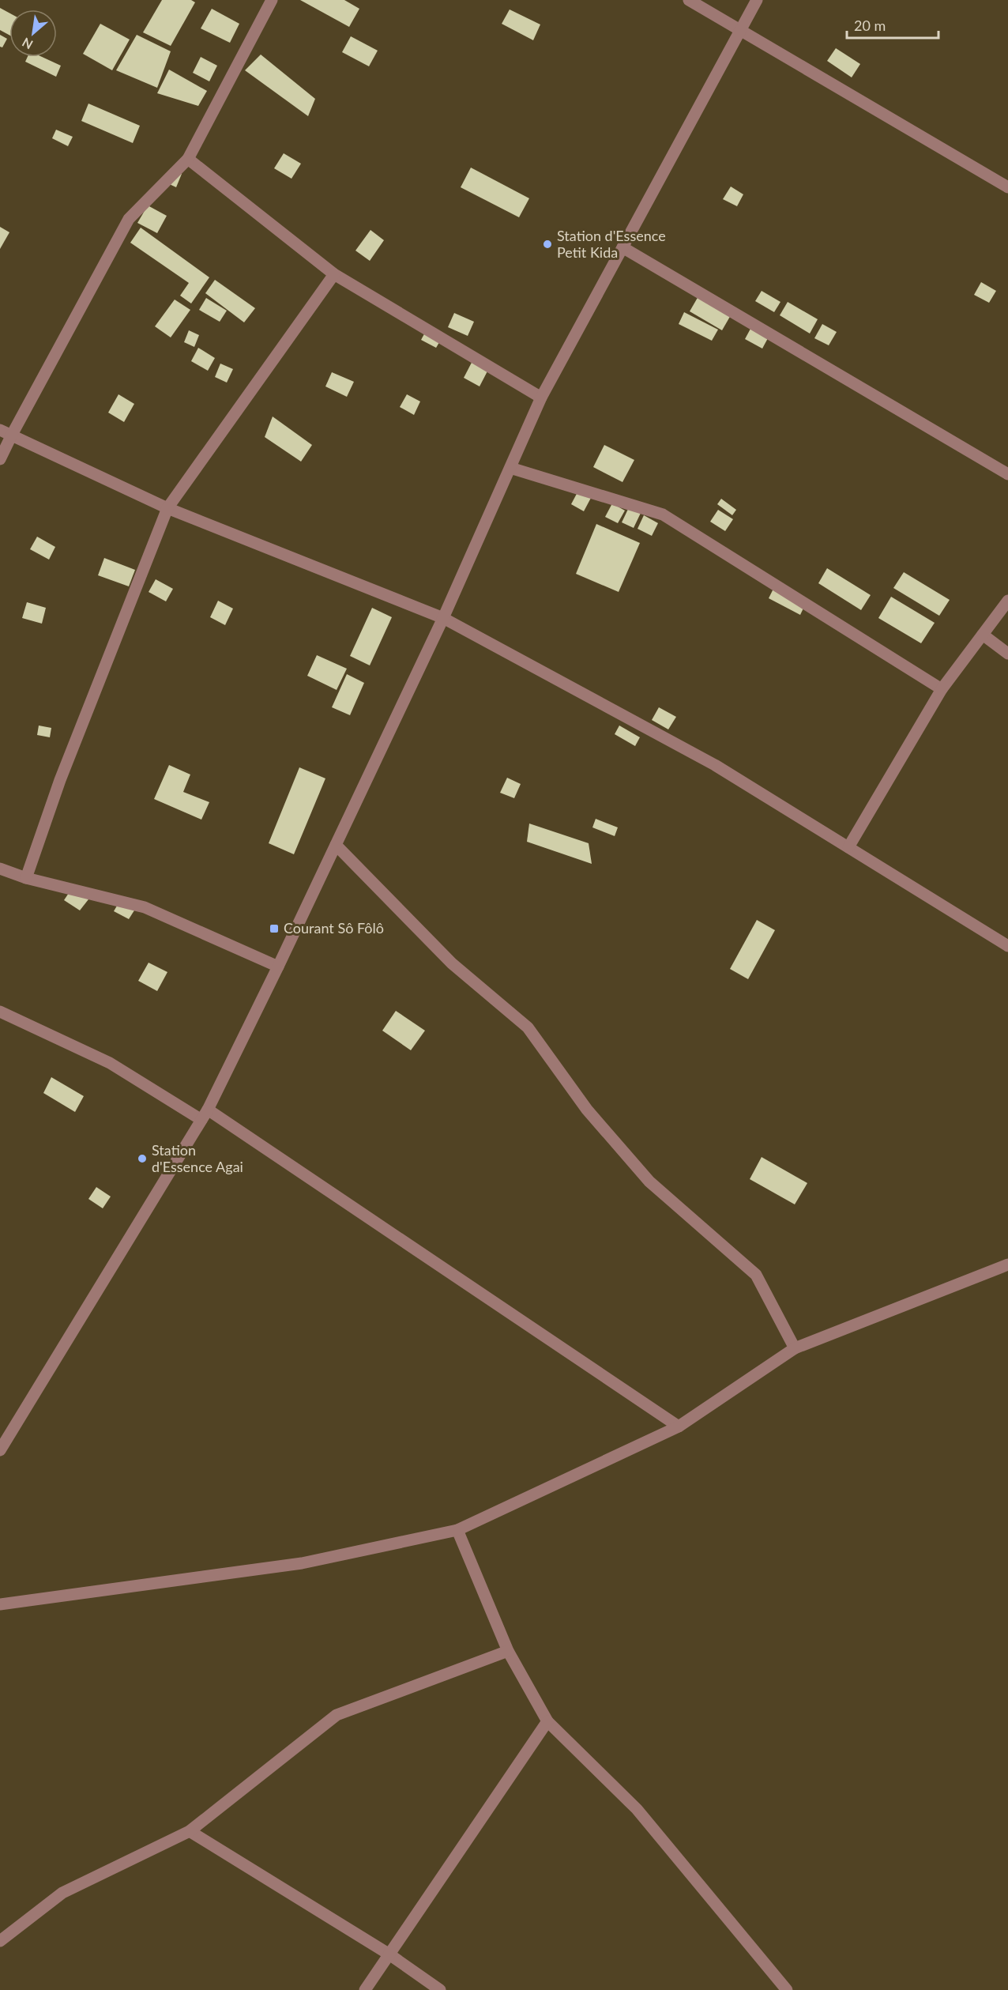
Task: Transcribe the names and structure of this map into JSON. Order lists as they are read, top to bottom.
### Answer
{
  "places": {
    "other": ["Station d'Essence Petit Kida", "Station d'Essence Agai"],
    "transit": ["Courant Sô Fôlô"]
  },
  "scale_bar": "20 m",
  "north": "bottom left"
}
